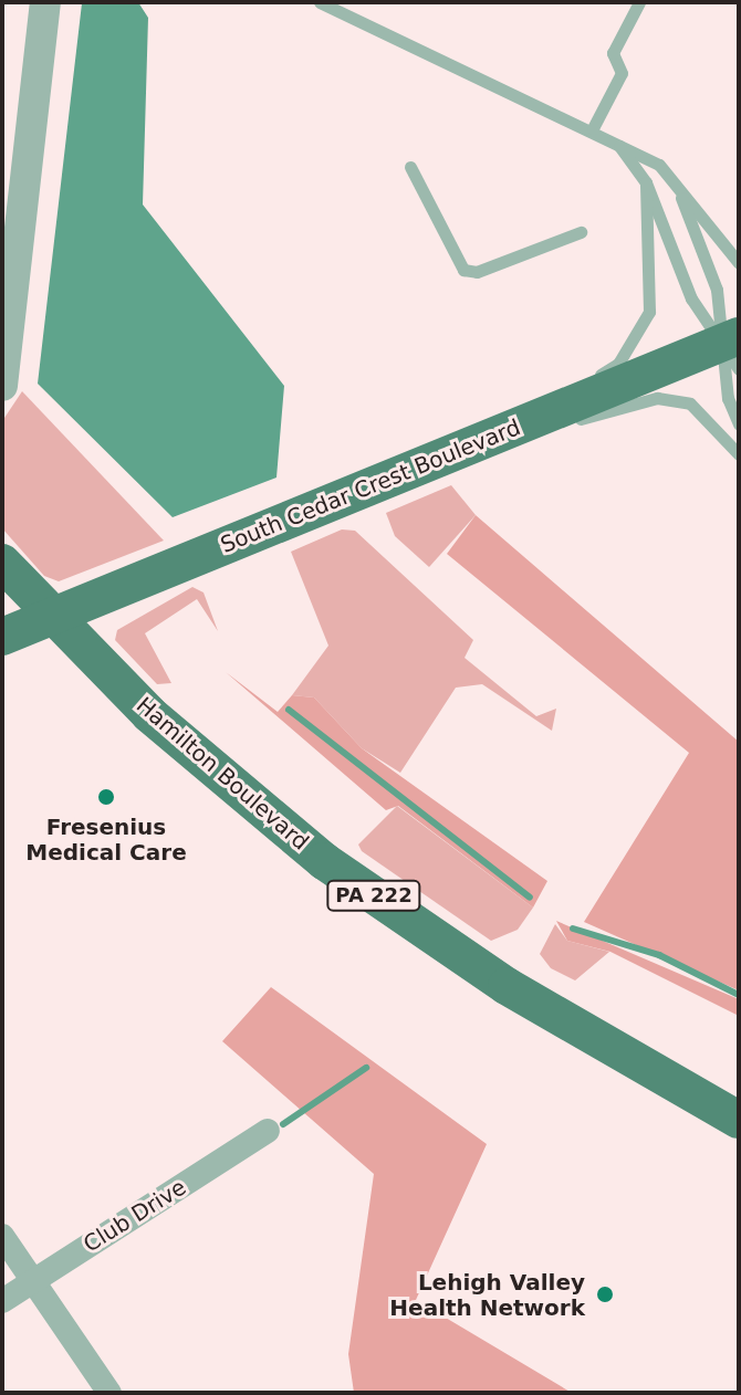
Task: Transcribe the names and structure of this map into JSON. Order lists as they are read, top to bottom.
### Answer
{
  "streets": {
    "main road": ["South Cedar Crest Boulevard", "Hamilton Boulevard", "PA 222"],
    "street": ["Club Drive"]
  },
  "crossings": [
    ["South Cedar Crest Boulevard", "Hamilton Boulevard"]
  ],
  "places": ["Fresenius Medical Care", "Lehigh Valley Health Network"]
}
